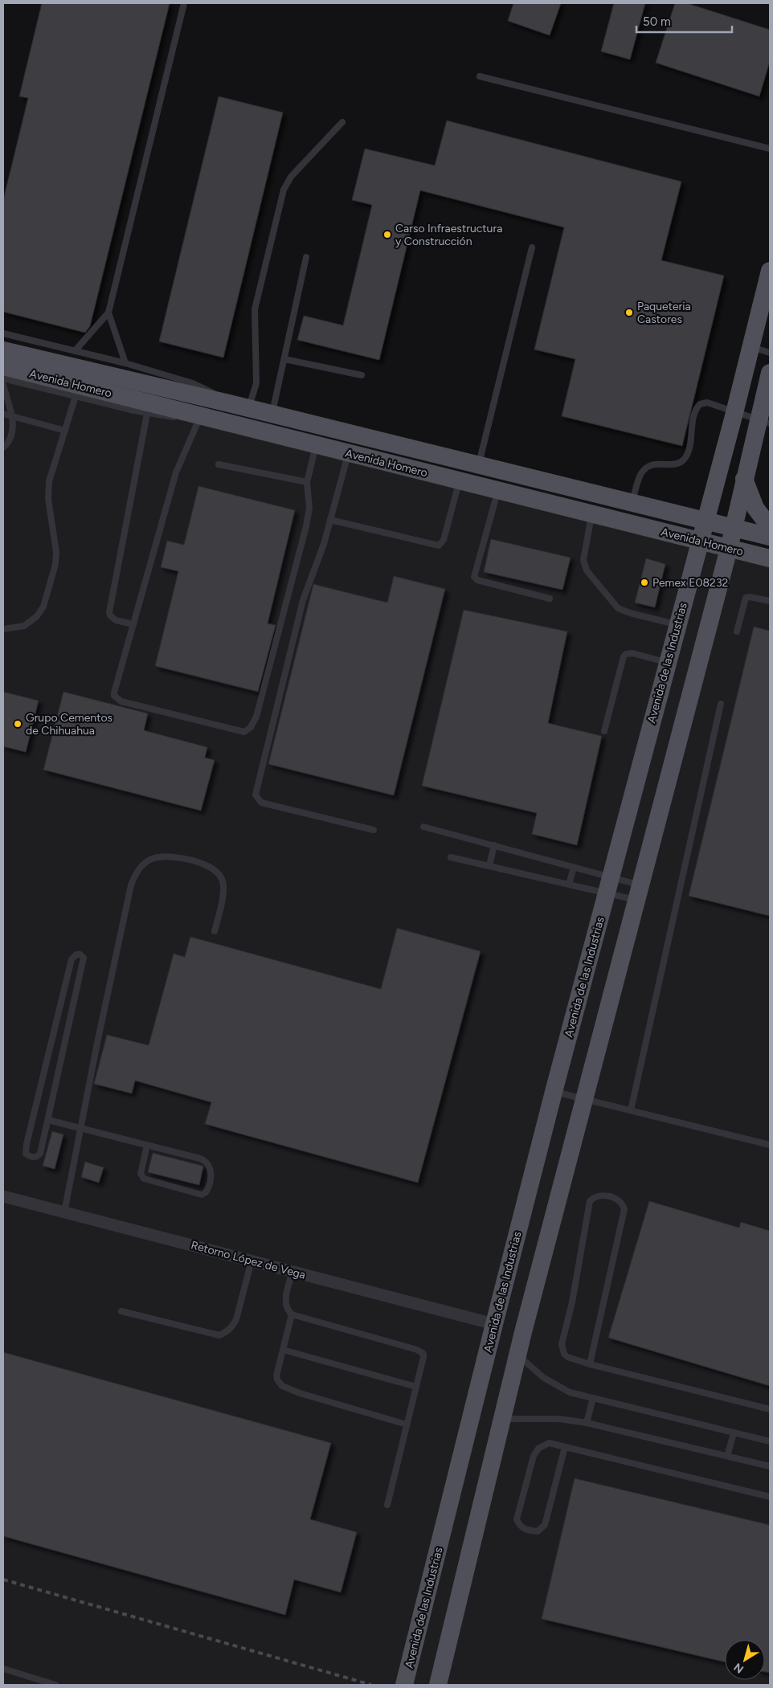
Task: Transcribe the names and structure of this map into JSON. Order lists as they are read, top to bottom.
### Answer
{
  "streets": {
    "main road": ["Avenida Homero", "Avenida de las Industrias"],
    "street": ["Retorno López de Vega"]
  },
  "crossings": [
    ["Avenida Homero", "Avenida de las Industrias"],
    ["Avenida de las Industrias", "Retorno López de Vega"]
  ],
  "places": [
    "Carso Infraestructura y Construcción",
    "Paqueteria Castores",
    "Pemex E08232",
    "Grupo Cementos de Chihuahua"
  ],
  "scale_bar": "50 m",
  "north": "bottom left"
}
